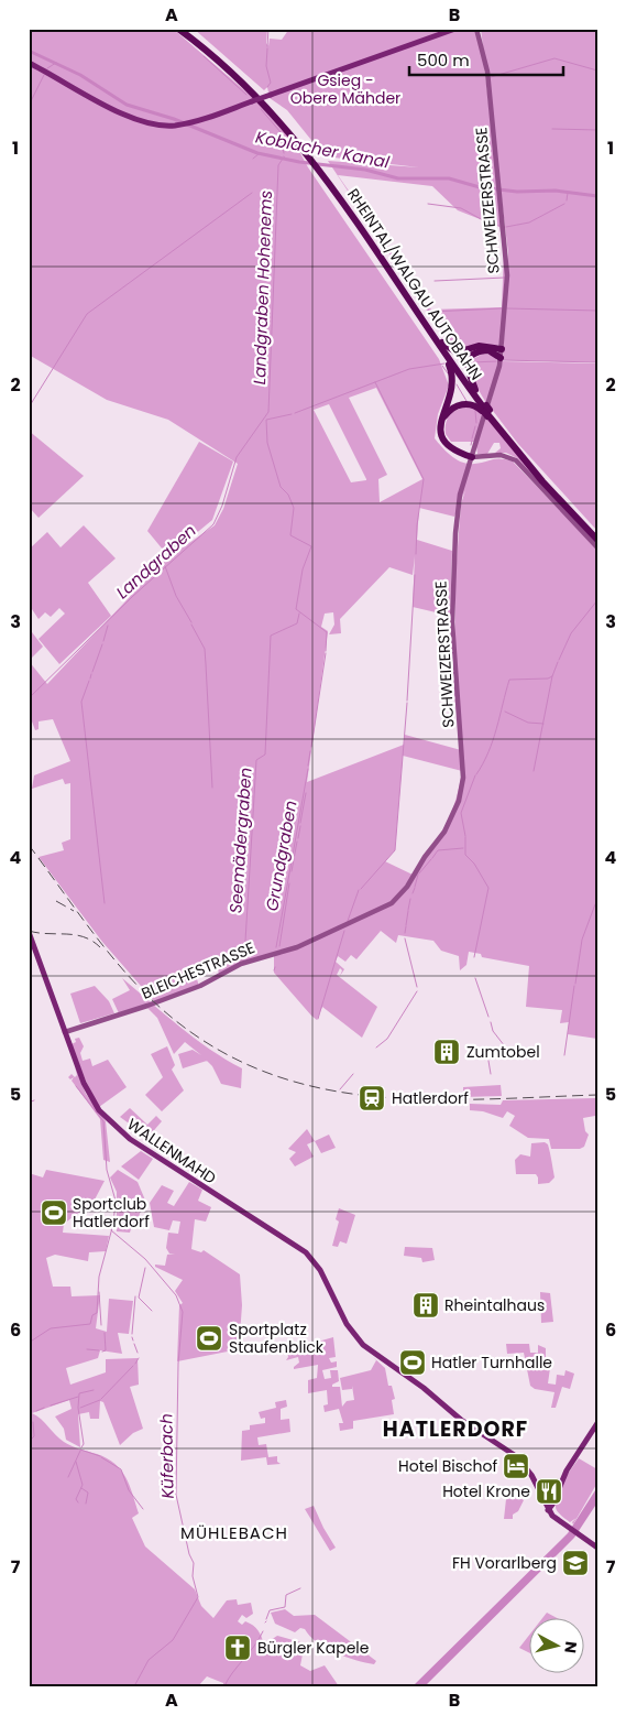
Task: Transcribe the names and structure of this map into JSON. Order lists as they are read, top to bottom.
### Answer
{
  "streets": {
    "highway": ["RHEINTAL/WALGAU AUTOBAHN"],
    "main road": ["SCHWEIZERSTRASSE", "BLEICHESTRASSE", "WALLENMAHD"]
  },
  "crossings": [
    ["SCHWEIZERSTRASSE", "BLEICHESTRASSE"],
    ["BLEICHESTRASSE", "WALLENMAHD"]
  ],
  "districts": ["HATLERDORF", "MÜHLEBACH"],
  "water": [
    "Koblacher Kanal",
    "Landgraben Hohenems",
    "Landgraben",
    "Seemädergraben",
    "Grundgraben",
    "Küferbach"
  ],
  "parks": ["Gsieg - Obere Mähder"],
  "places": {
    "building": ["Zumtobel", "Rheintalhaus"],
    "station": ["Hatlerdorf"],
    "sports": ["Sportclub Hatlerdorf", "Sportplatz Staufenblick", "Hatler Turnhalle"],
    "hotel": ["Hotel Bischof"],
    "restaurant": ["Hotel Krone"],
    "school or university": ["FH Vorarlberg"],
    "church": ["Bürgler Kapele"]
  },
  "scale_bar": "500 m",
  "north": "right",
  "grid": {
    "columns": ["A", "B"],
    "rows": [
      "1",
      "2",
      "3",
      "4",
      "5",
      "6",
      "7"
    ]
  }
}
